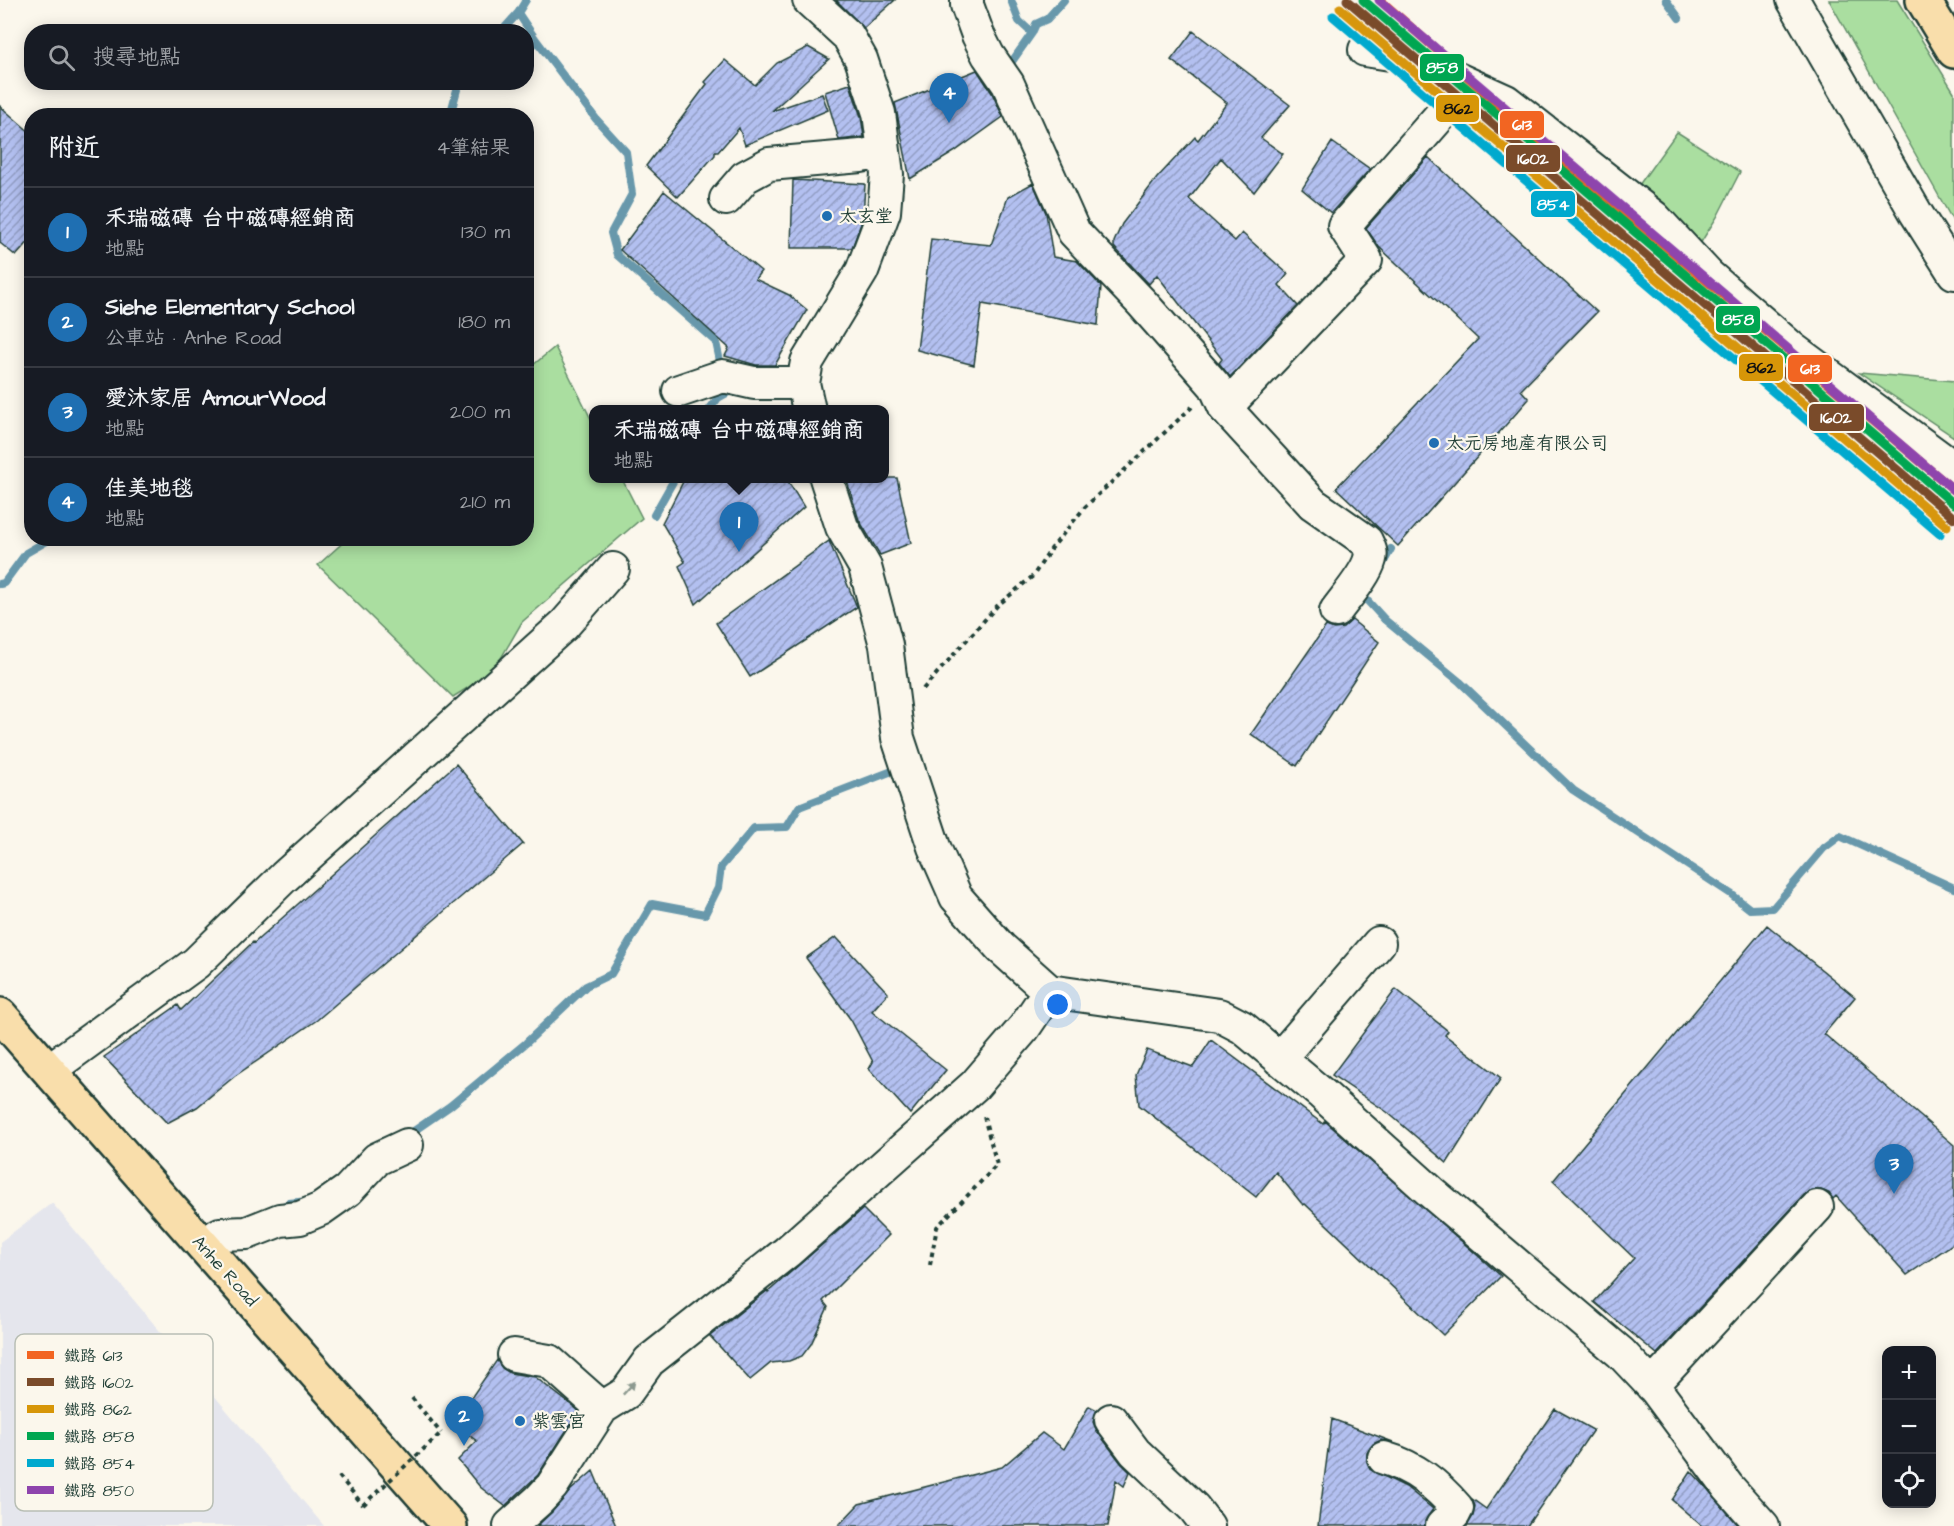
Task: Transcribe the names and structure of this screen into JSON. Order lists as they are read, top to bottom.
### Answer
{
  "streets": {
    "main road": ["Anhe Road"]
  },
  "places": ["太玄堂", "太元房地產有限公司", "紫雲宮"],
  "lines": [
    "rail line 613",
    "rail line 1602",
    "rail line 858",
    "rail line 850",
    "rail line 862",
    "rail line 854"
  ],
  "legend": [
    "鐵路 613",
    "鐵路 1602",
    "鐵路 862",
    "鐵路 858",
    "鐵路 854",
    "鐵路 850"
  ],
  "page": {
    "search": "搜尋地點",
    "pins": [
      "4",
      "1",
      "3",
      "2"
    ],
    "heading": ["附近", "4筆結果"],
    "list": [
      {
        "mark": "1",
        "name": "禾瑞磁磚 台中磁磚經銷商",
        "note": "地點",
        "value": "130 m"
      },
      {
        "mark": "2",
        "name": "Siehe Elementary School",
        "note": "公車站 · Anhe Road",
        "value": "180 m"
      },
      {
        "mark": "3",
        "name": "愛沐家居 AmourWood",
        "note": "地點",
        "value": "200 m"
      },
      {
        "mark": "4",
        "name": "佳美地毯",
        "note": "地點",
        "value": "210 m"
      }
    ],
    "popup": ["禾瑞磁磚 台中磁磚經銷商", "地點"],
    "map_buttons": ["+", "−"]
  }
}
